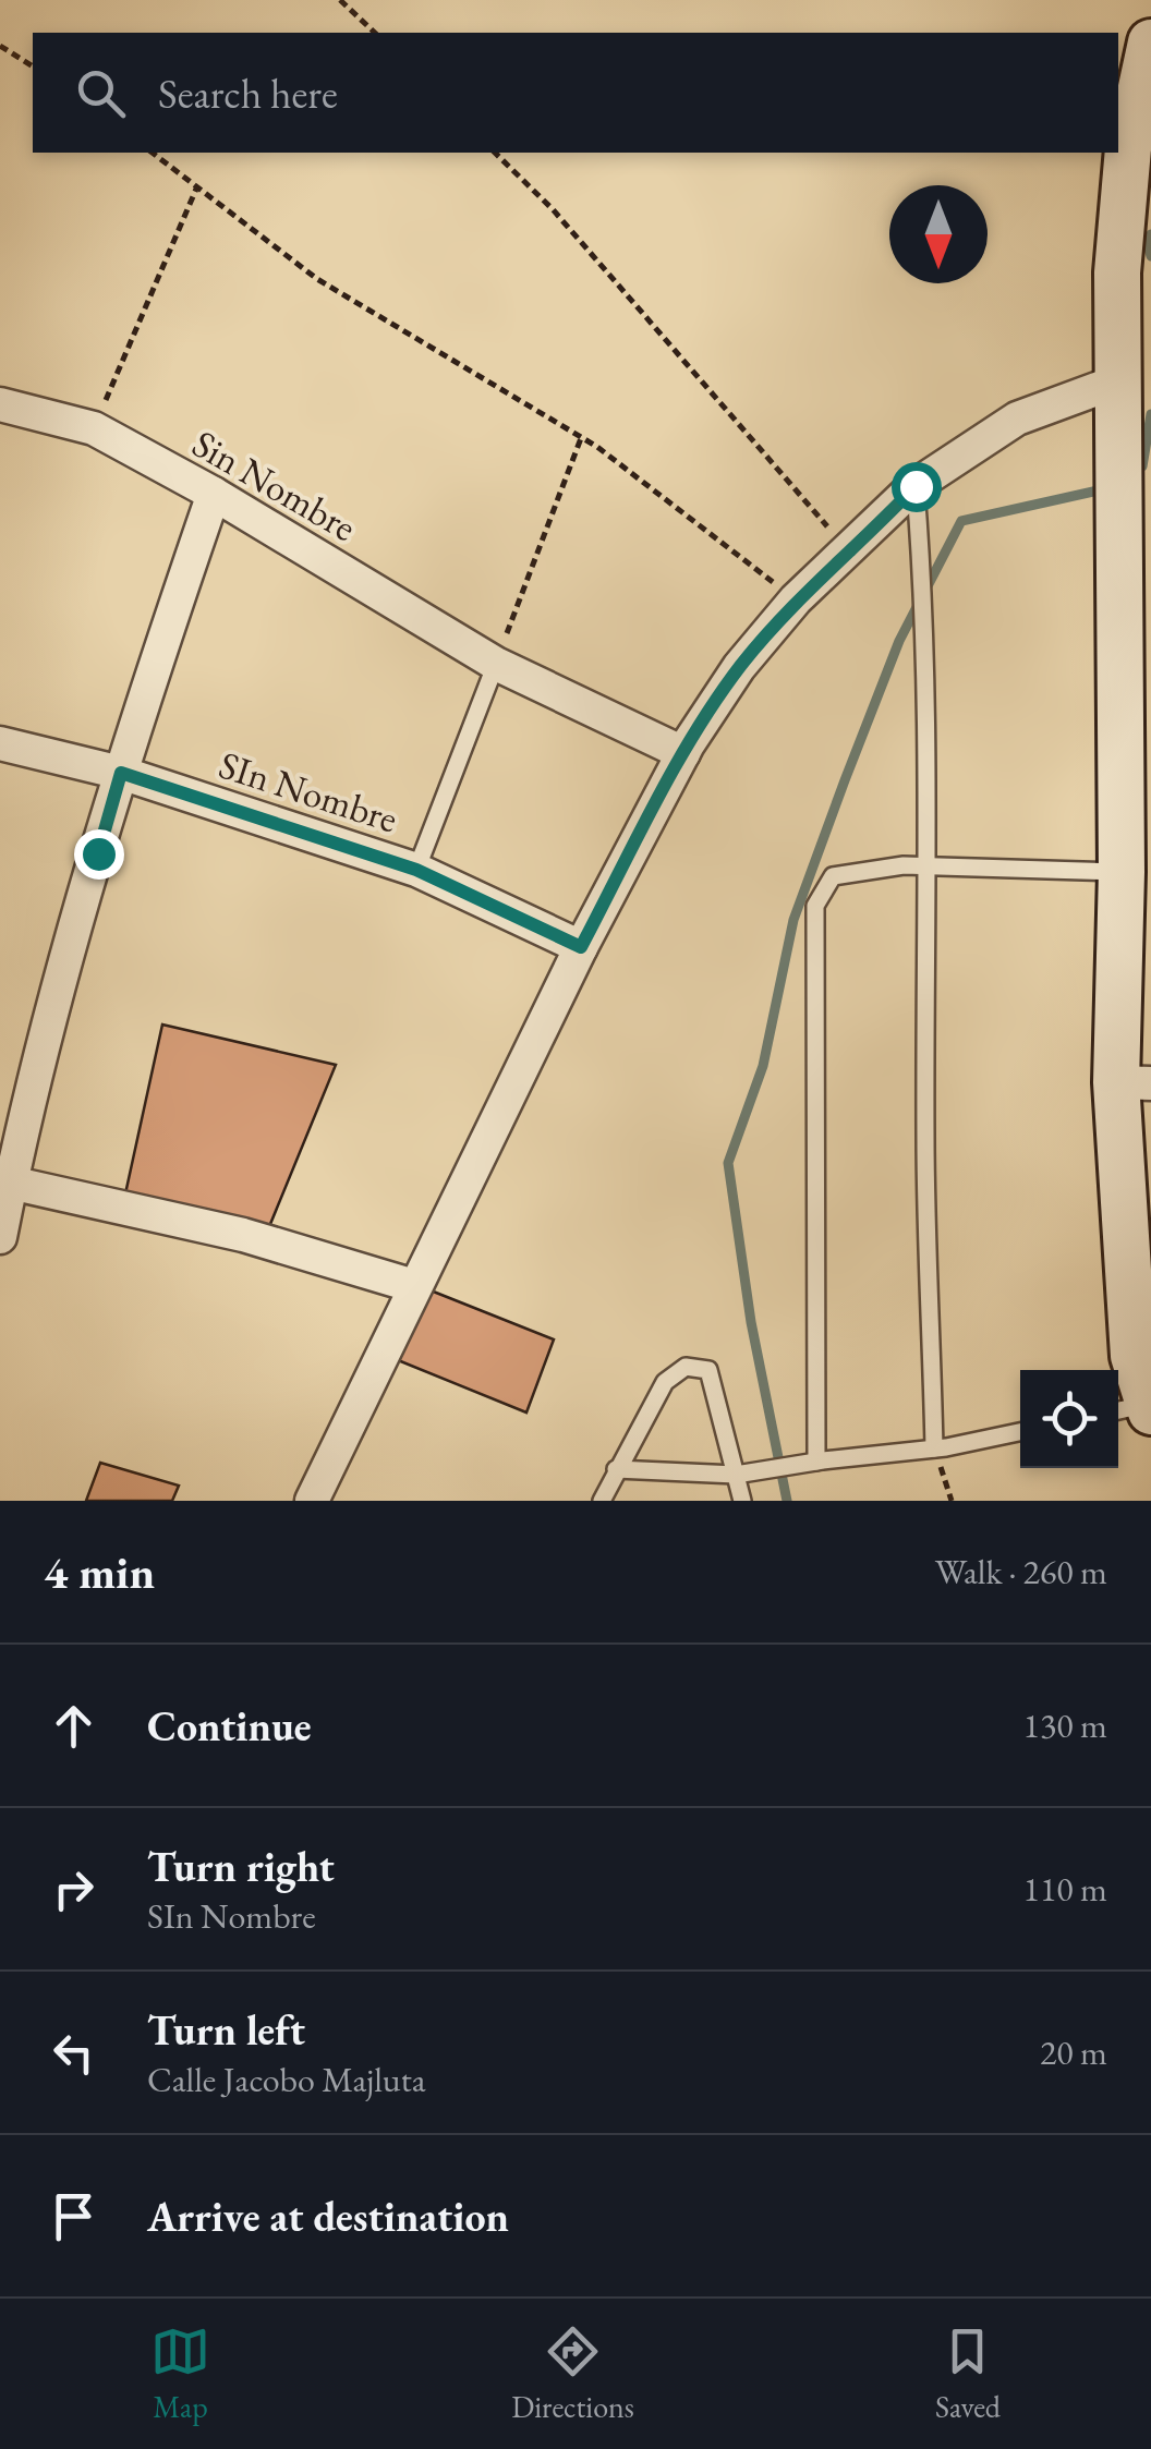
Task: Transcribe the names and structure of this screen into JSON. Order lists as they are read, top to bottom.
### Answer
{
  "streets": {
    "street": ["Sin Nombre", "SIn Nombre"]
  },
  "north": "bottom",
  "page": {
    "search": "Search here",
    "heading": ["4 min", "Walk · 260 m"],
    "list": [
      ["Continue", "130 m"],
      ["Turn right", "SIn Nombre", "110 m"],
      ["Turn left", "Calle Jacobo Majluta", "20 m"],
      "Arrive at destination"
    ],
    "nav": ["Map", "Directions", "Saved"]
  }
}
